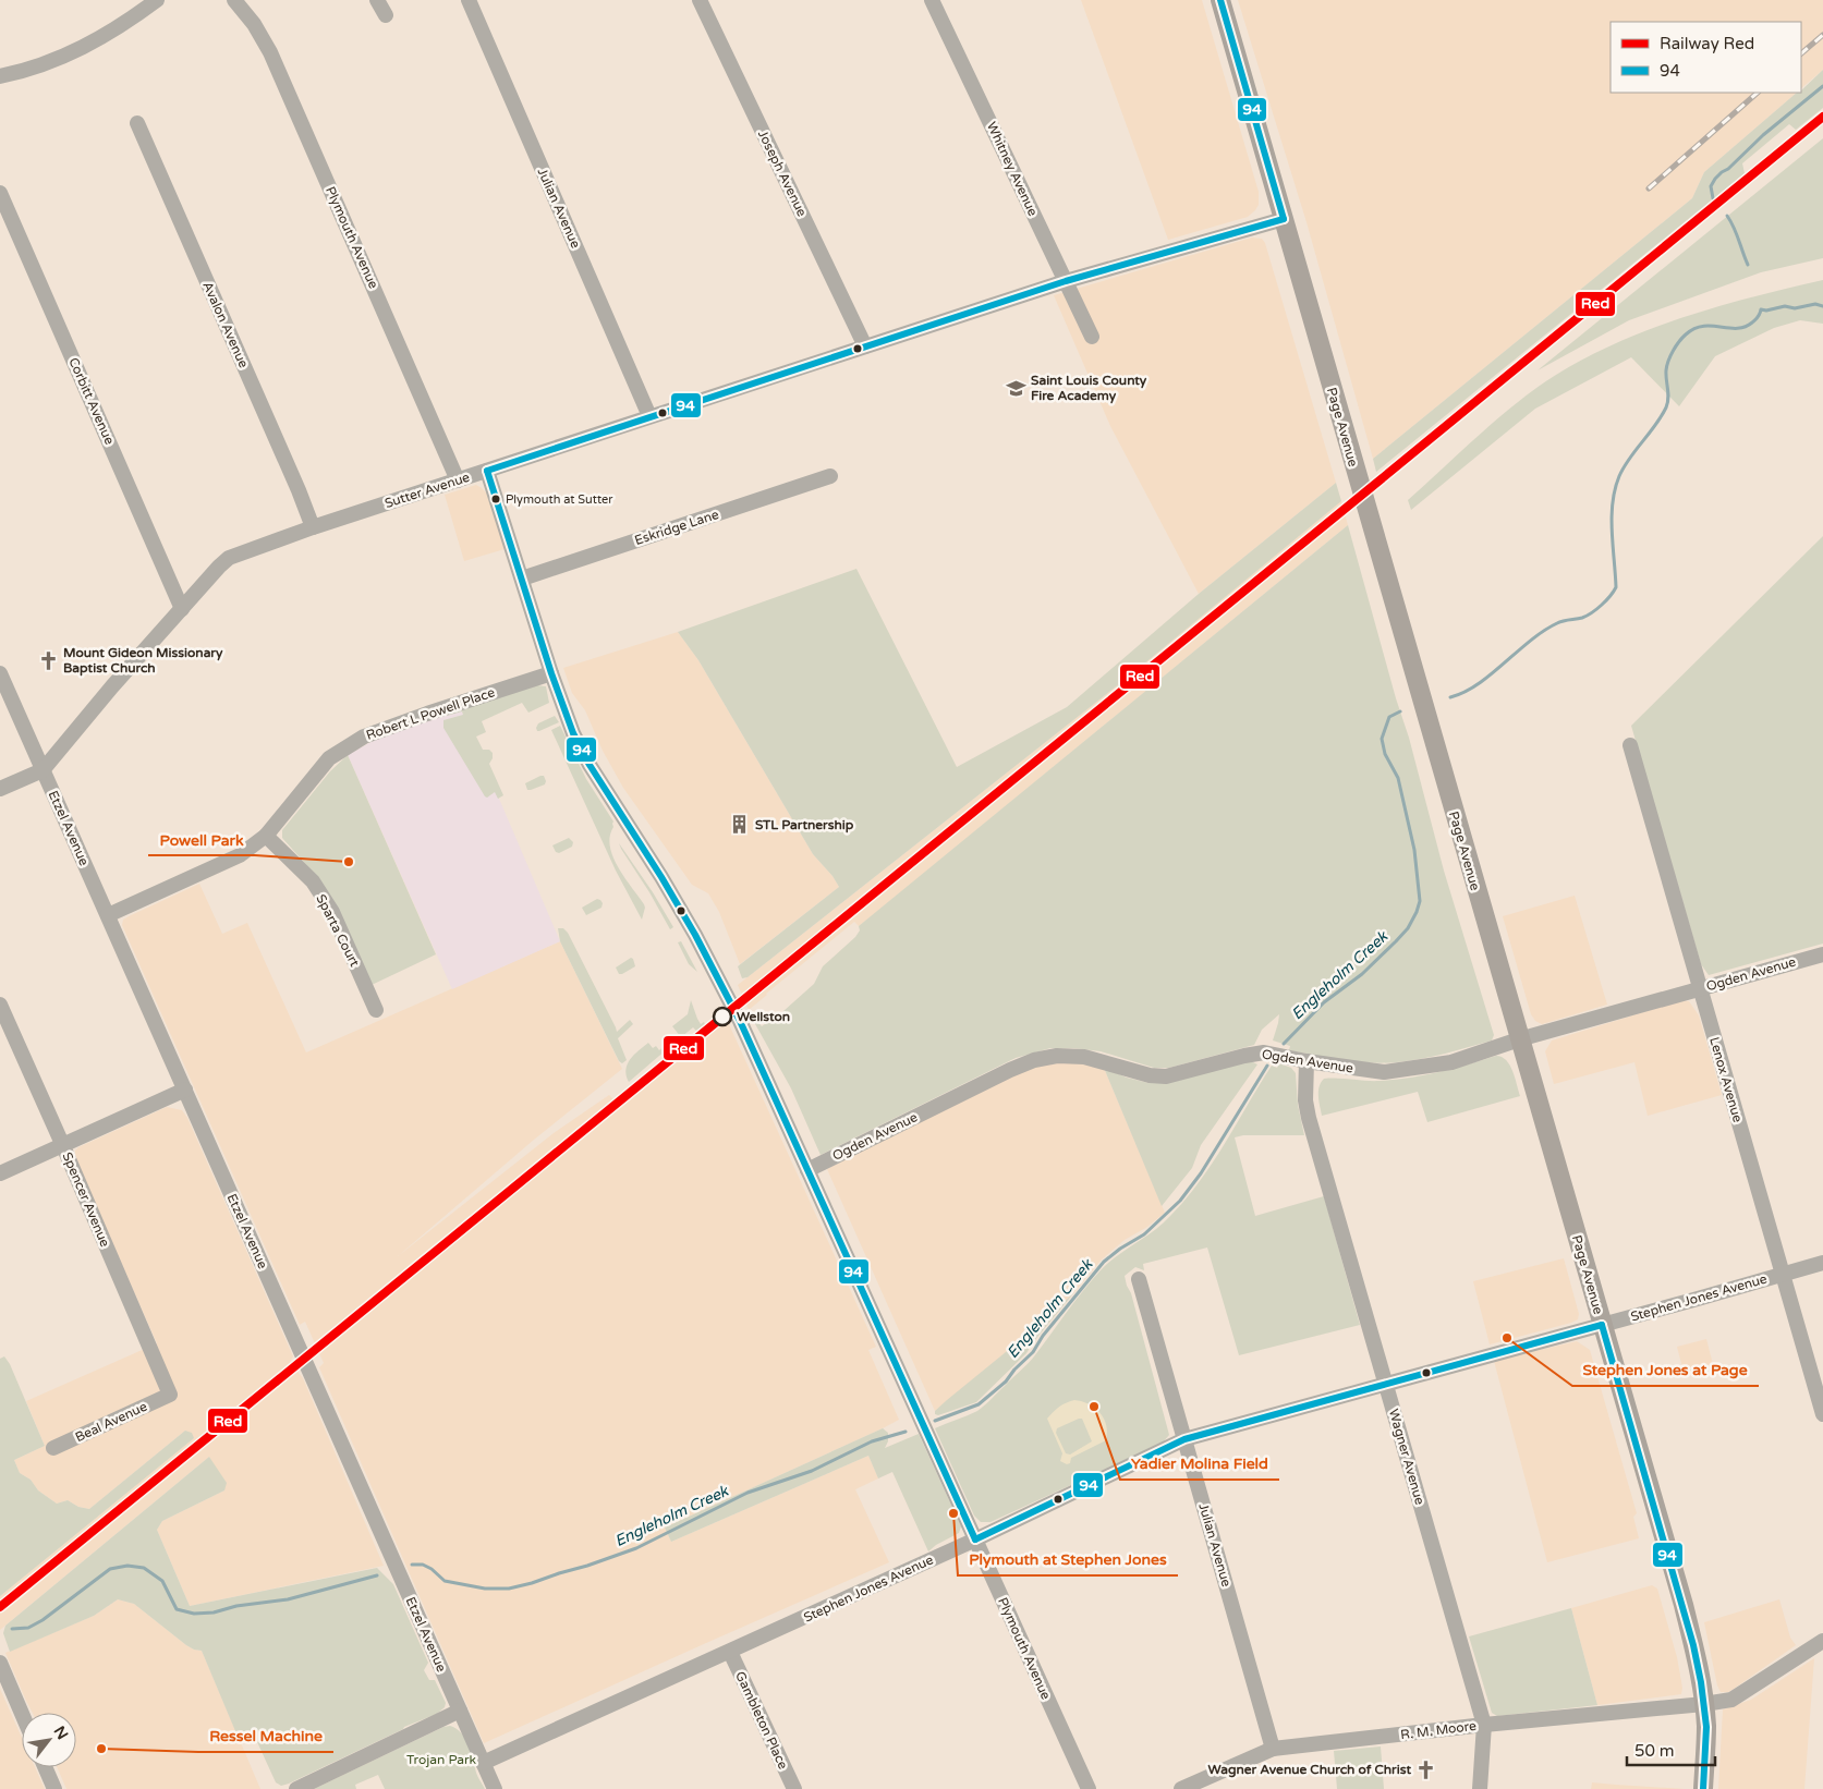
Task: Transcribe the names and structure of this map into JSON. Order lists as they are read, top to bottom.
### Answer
{
  "streets": {
    "main road": ["Page Avenue"],
    "street": [
      "Whitney Avenue",
      "Joseph Avenue",
      "Julian Avenue",
      "Plymouth Avenue",
      "Avalon Avenue",
      "Corbitt Avenue",
      "Sutter Avenue",
      "Eskridge Lane",
      "Robert L Powell Place",
      "Etzel Avenue",
      "Sparta Court",
      "Ogden Avenue",
      "Lenox Avenue",
      "Spencer Avenue",
      "Stephen Jones Avenue",
      "Beal Avenue",
      "Wagner Avenue",
      "Gambleton Place",
      "R. M. Moore"
    ]
  },
  "crossings": [
    ["Whitney Avenue", "Sutter Avenue"],
    ["Joseph Avenue", "Sutter Avenue"],
    ["Julian Avenue", "Sutter Avenue"],
    ["Julian Avenue", "Stephen Jones Avenue"],
    ["Julian Avenue", "R. M. Moore"],
    ["Plymouth Avenue", "Sutter Avenue"],
    ["Plymouth Avenue", "Eskridge Lane"],
    ["Plymouth Avenue", "Robert L Powell Place"],
    ["Plymouth Avenue", "Ogden Avenue"],
    ["Plymouth Avenue", "Stephen Jones Avenue"],
    ["Avalon Avenue", "Sutter Avenue"],
    ["Corbitt Avenue", "Sutter Avenue"],
    ["Page Avenue", "Sutter Avenue"],
    ["Page Avenue", "Ogden Avenue"],
    ["Page Avenue", "Stephen Jones Avenue"],
    ["Page Avenue", "R. M. Moore"],
    ["Sutter Avenue", "Etzel Avenue"],
    ["Robert L Powell Place", "Etzel Avenue"],
    ["Robert L Powell Place", "Sparta Court"],
    ["Etzel Avenue", "Stephen Jones Avenue"],
    ["Ogden Avenue", "Lenox Avenue"],
    ["Ogden Avenue", "Wagner Avenue"],
    ["Lenox Avenue", "Stephen Jones Avenue"],
    ["Spencer Avenue", "Beal Avenue"],
    ["Stephen Jones Avenue", "Wagner Avenue"],
    ["Stephen Jones Avenue", "Gambleton Place"],
    ["Wagner Avenue", "R. M. Moore"]
  ],
  "water": ["Engleholm Creek"],
  "parks": ["Trojan Park"],
  "places": {
    "school or university": ["Saint Louis County Fire Academy"],
    "other": [
      "Plymouth at Sutter",
      "Powell Park",
      "Wellston",
      "Stephen Jones at Page",
      "Yadier Molina Field",
      "Plymouth at Stephen Jones",
      "Ressel Machine"
    ],
    "church": ["Mount Gideon Missionary Baptist Church", "Wagner Avenue Church of Christ"],
    "building": ["STL Partnership"]
  },
  "lines": ["transit line 94", "rail line Red"],
  "legend": ["Railway Red", "94"],
  "scale_bar": "50 m",
  "north": "top right"
}
